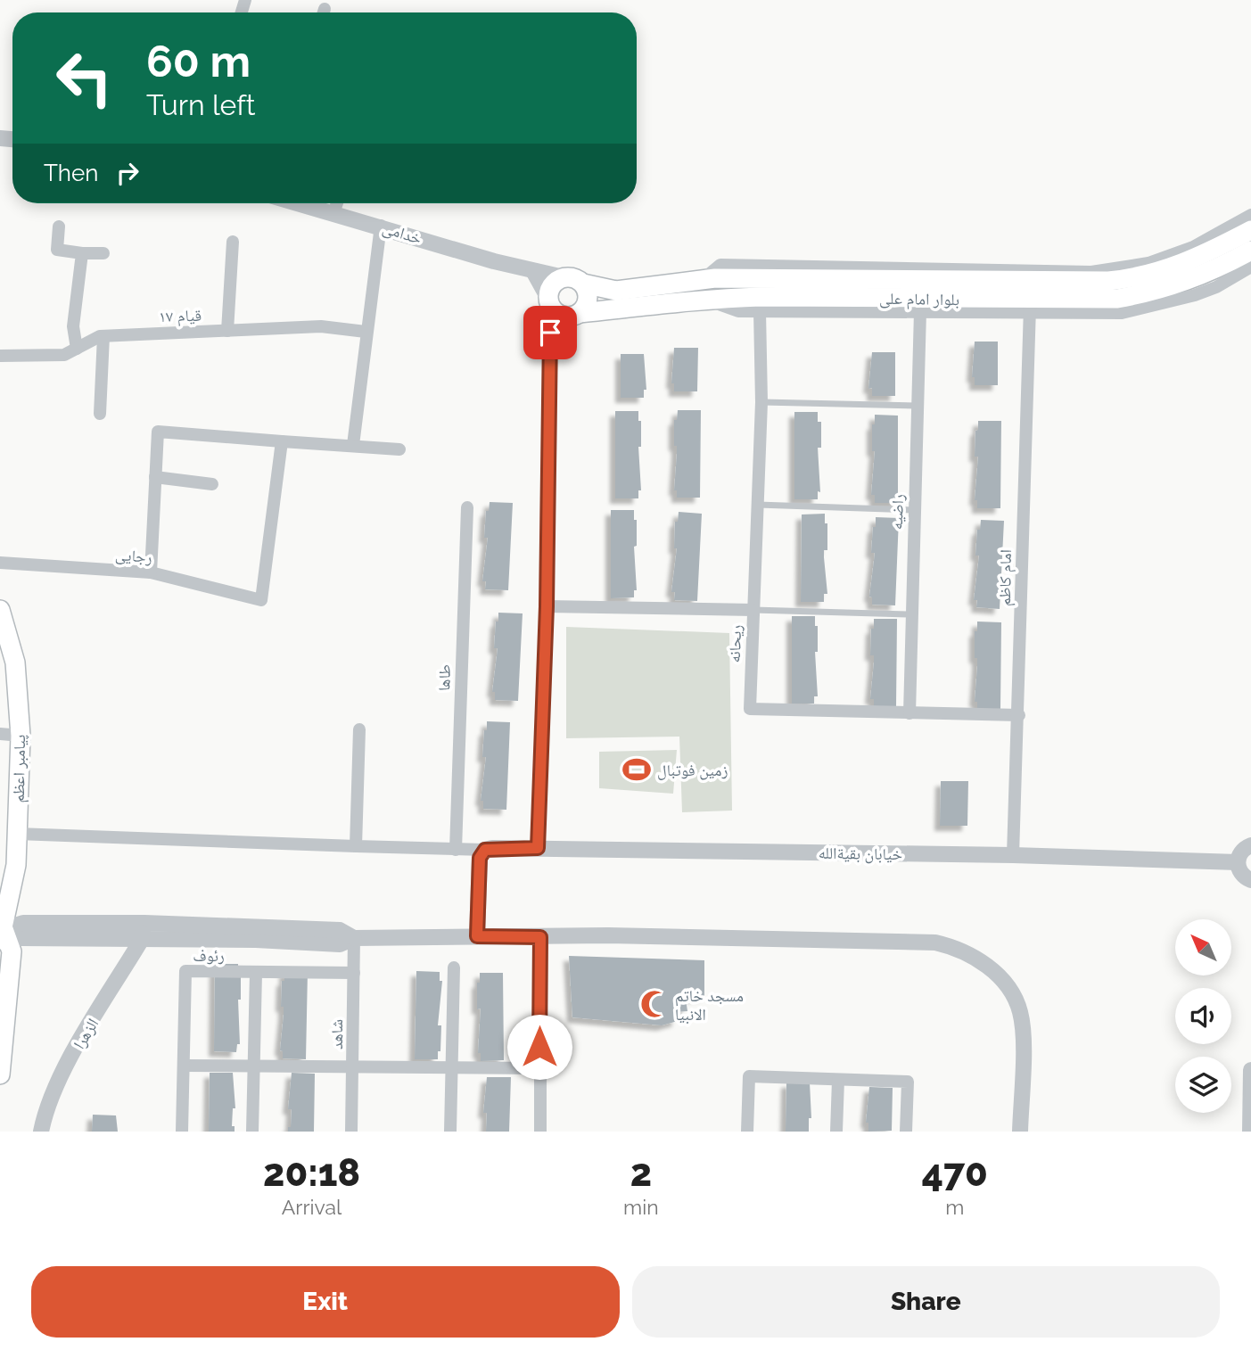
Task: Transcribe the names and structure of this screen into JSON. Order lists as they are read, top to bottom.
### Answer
{
  "streets": {
    "main road": ["بلوار امام علی", "پیامبر اعظم"],
    "street": [
      "خدامی",
      "قیام ۱۷",
      "راضیه",
      "رجایی",
      "امام کاظم",
      "ریحانه",
      "طاها",
      "خیابان بقیةالله",
      "رئوف",
      "الزهرا",
      "شاهد"
    ]
  },
  "crossings": [
    ["خدامی", "بلوار امام علی"],
    ["بلوار امام علی", "امام کاظم"],
    ["راضیه", "ریحانه"],
    ["امام کاظم", "ریحانه"],
    ["امام کاظم", "خیابان بقیةالله"],
    ["رئوف", "شاهد"]
  ],
  "places": {
    "sports": ["زمین فوتبال"],
    "mosque": ["مسجد خاتم الانبیا"]
  },
  "north": "top left",
  "page": {
    "turn": ["60 m", "Turn left"],
    "then": "Then",
    "eta": [
      "20:18",
      "Arrival",
      "2",
      "min",
      "470",
      "m"
    ],
    "buttons": ["Exit", "Share"]
  }
}
